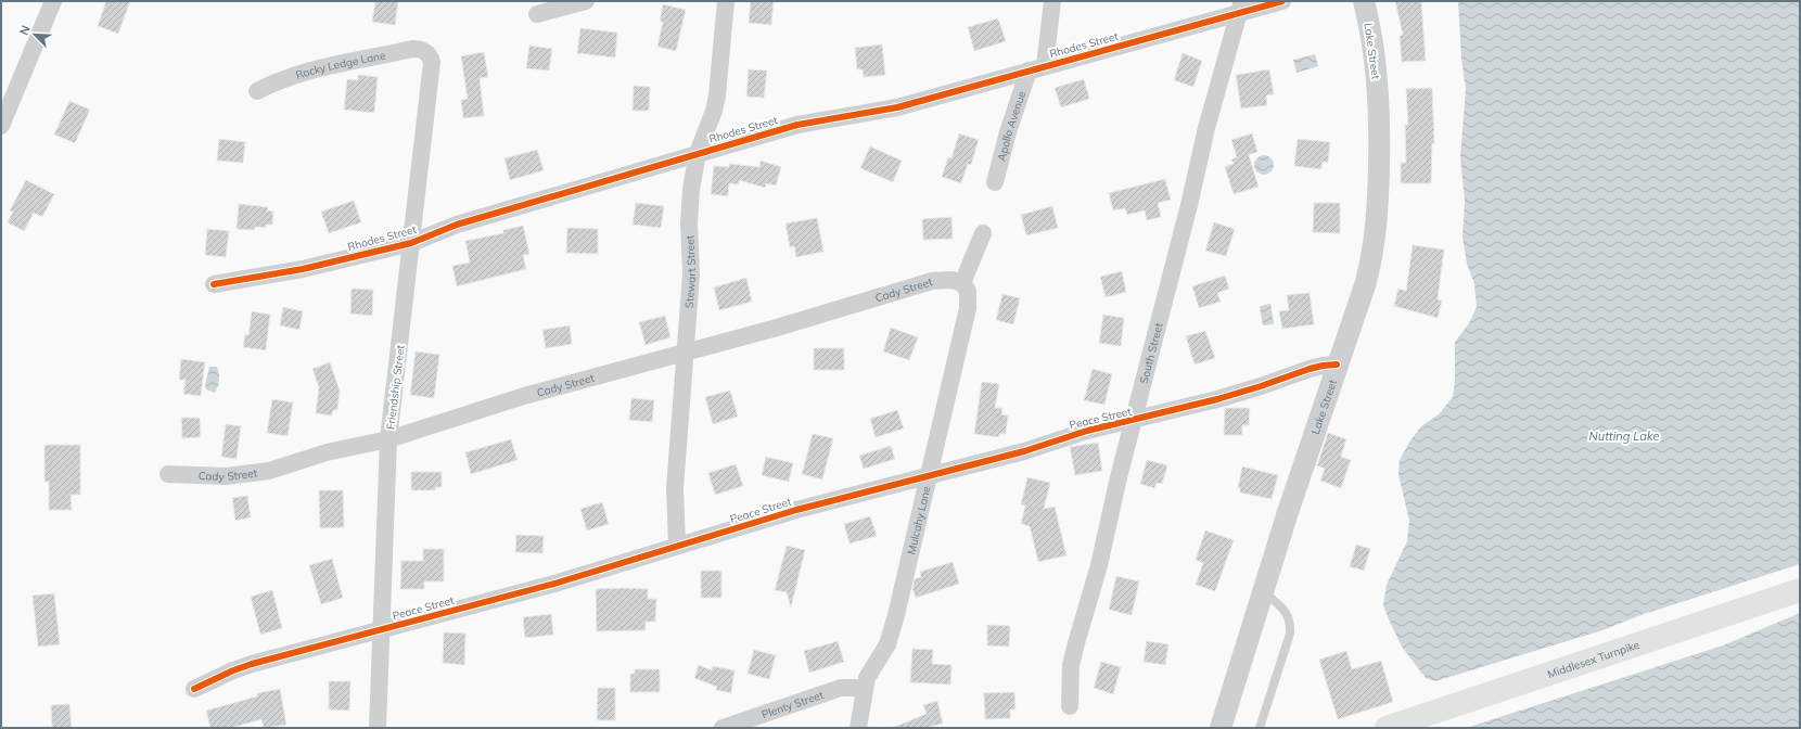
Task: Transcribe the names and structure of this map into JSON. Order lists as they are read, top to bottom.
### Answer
{
  "streets": {
    "main road": ["Middlesex Turnpike"],
    "street": [
      "Rhodes Street",
      "Lake Street",
      "Rocky Ledge Lane",
      "Apollo Avenue",
      "Stewart Street",
      "Cady Street",
      "South Street",
      "Friendship Street",
      "Peace Street",
      "Mulcahy Lane",
      "Plenty Street"
    ]
  },
  "crossings": [
    ["Rhodes Street", "Apollo Avenue"],
    ["Rhodes Street", "Stewart Street"],
    ["Rhodes Street", "South Street"],
    ["Rhodes Street", "Friendship Street"],
    ["Lake Street", "Peace Street"],
    ["Rocky Ledge Lane", "Friendship Street"],
    ["Stewart Street", "Cady Street"],
    ["Stewart Street", "Peace Street"],
    ["Cady Street", "Friendship Street"],
    ["Cady Street", "Mulcahy Lane"],
    ["South Street", "Peace Street"],
    ["Friendship Street", "Peace Street"],
    ["Peace Street", "Mulcahy Lane"],
    ["Mulcahy Lane", "Plenty Street"]
  ],
  "water": ["Nutting Lake"],
  "north": "top left"
}
